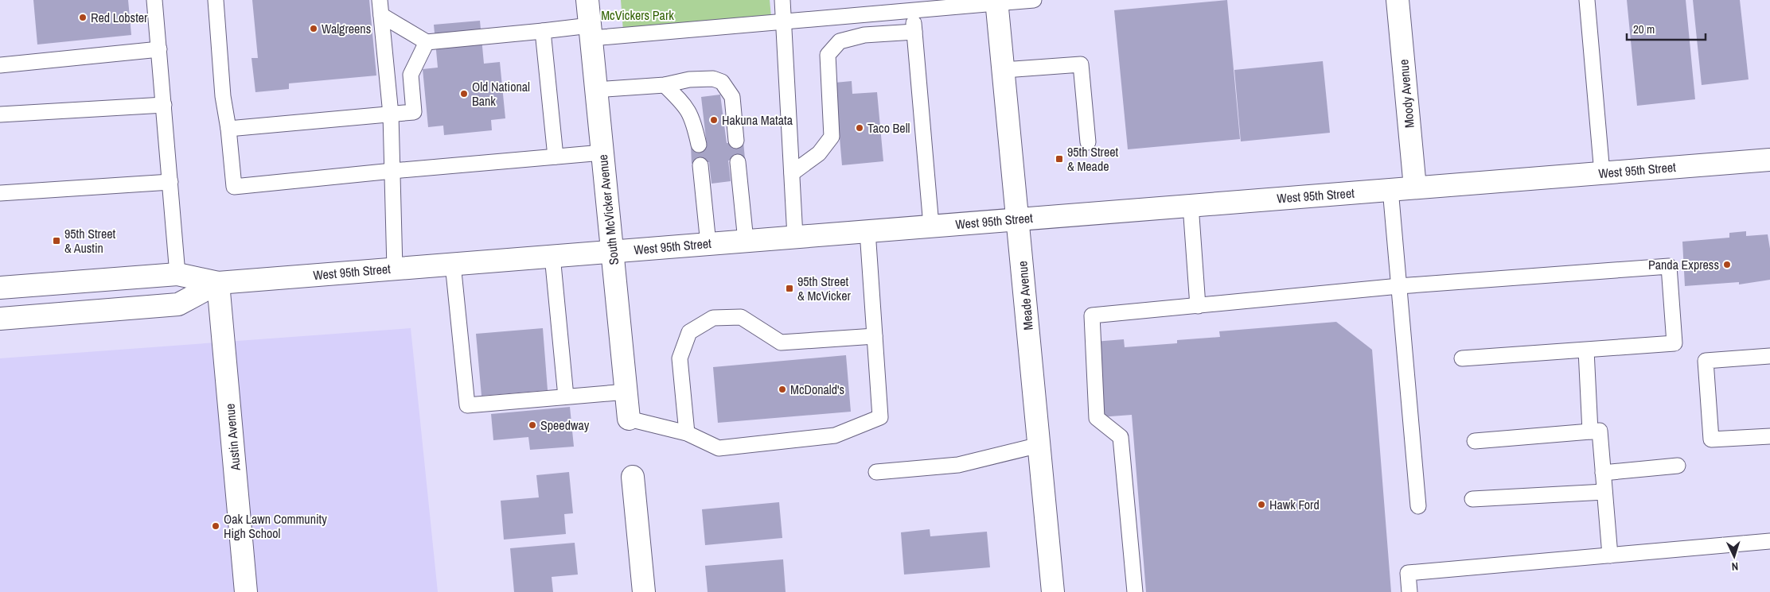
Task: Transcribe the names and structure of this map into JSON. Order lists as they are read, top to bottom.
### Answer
{
  "streets": {
    "main road": [
      "Moody Avenue",
      "West 95th Street",
      "South McVicker Avenue",
      "Meade Avenue",
      "Austin Avenue"
    ]
  },
  "crossings": [
    ["Moody Avenue", "West 95th Street"],
    ["West 95th Street", "South McVicker Avenue"],
    ["West 95th Street", "Meade Avenue"],
    ["West 95th Street", "Austin Avenue"]
  ],
  "parks": ["McVickers Park"],
  "places": {
    "other": [
      "Red Lobster",
      "Walgreens",
      "Old National Bank",
      "Hakuna Matata",
      "Taco Bell",
      "Panda Express",
      "McDonald's",
      "Speedway",
      "Hawk Ford",
      "Oak Lawn Community High School"
    ],
    "transit": ["95th Street & Meade", "95th Street & Austin", "95th Street & McVicker"]
  },
  "scale_bar": "20 m",
  "north": "bottom"
}
